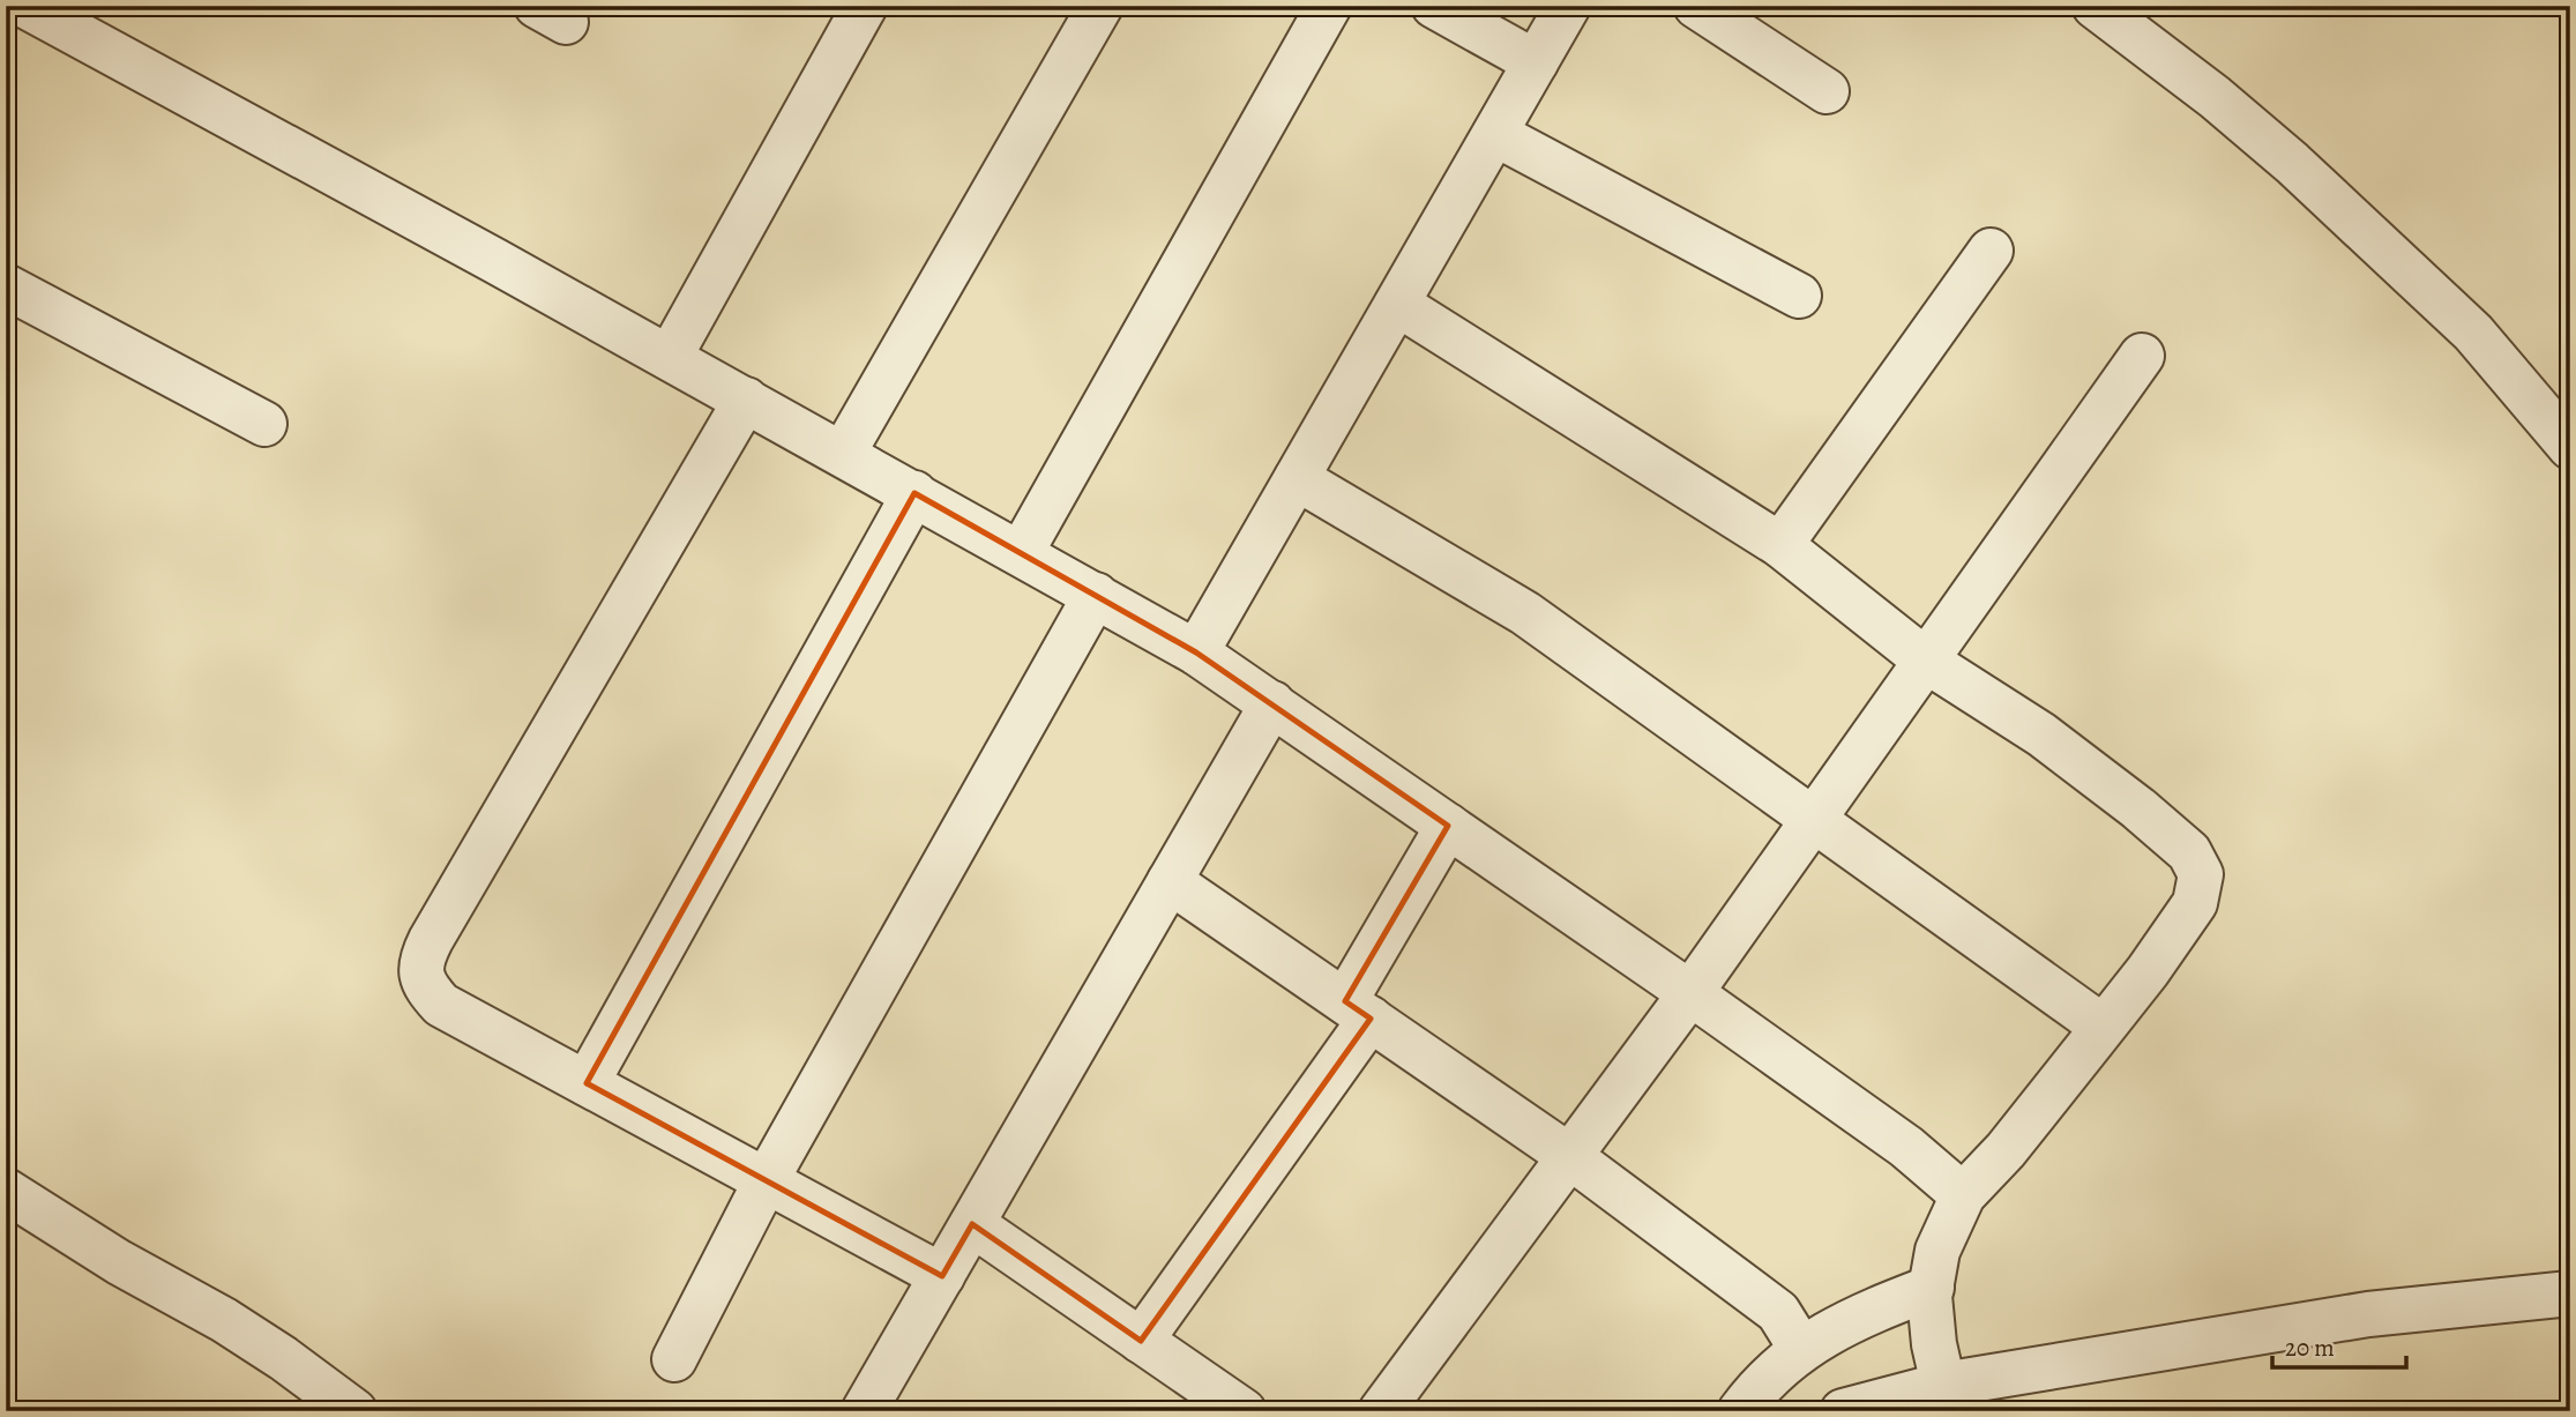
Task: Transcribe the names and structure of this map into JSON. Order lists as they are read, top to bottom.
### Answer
{
  "scale_bar": "20 m"
}
